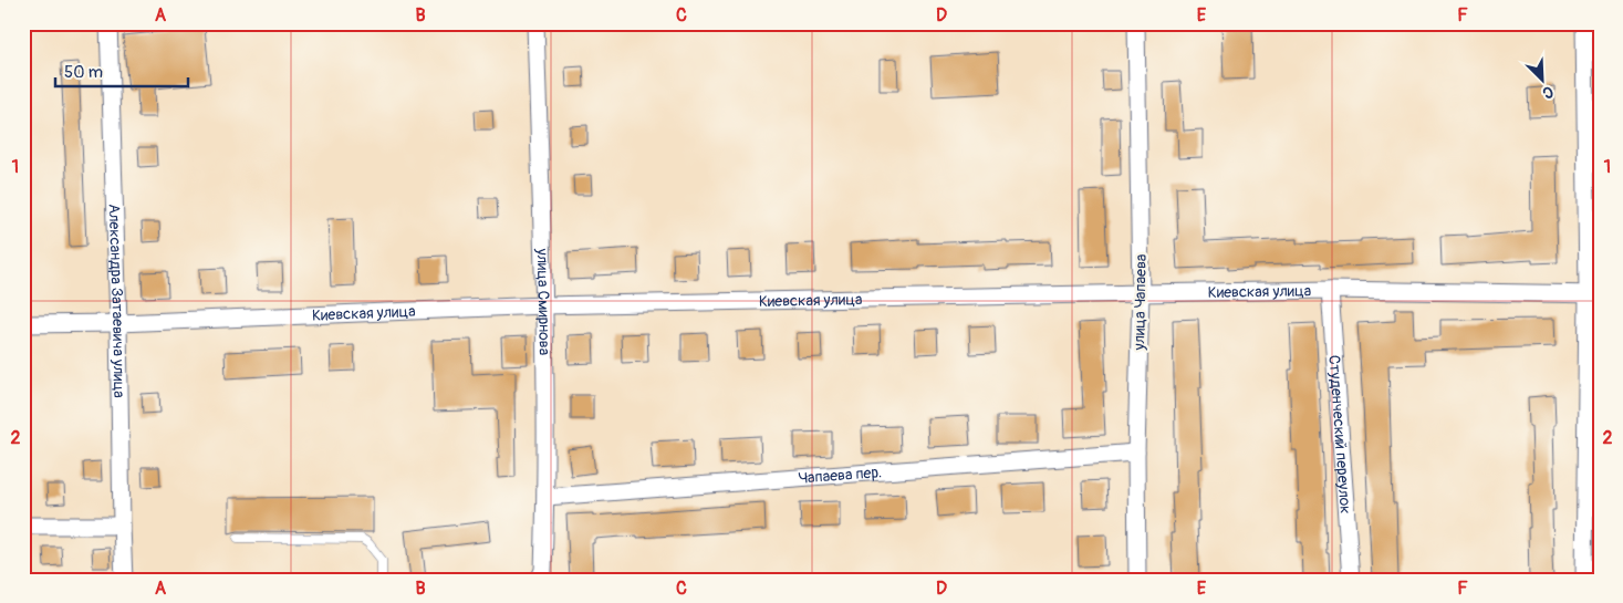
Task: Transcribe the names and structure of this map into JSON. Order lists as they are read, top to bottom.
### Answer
{
  "streets": {
    "street": [
      "Киевская улица",
      "Александра Затаевича улица",
      "улица Смирнова",
      "улица Чапаева",
      "Студенческий переулок",
      "Чапаева пер."
    ]
  },
  "crossings": [
    ["Киевская улица", "Александра Затаевича улица"],
    ["Киевская улица", "улица Смирнова"],
    ["Киевская улица", "улица Чапаева"],
    ["Киевская улица", "Студенческий переулок"],
    ["улица Смирнова", "Чапаева пер."],
    ["улица Чапаева", "Чапаева пер."]
  ],
  "scale_bar": "50 m",
  "north": "bottom right",
  "grid": {
    "columns": [
      "A",
      "B",
      "C",
      "D",
      "E",
      "F"
    ],
    "rows": ["1", "2"]
  }
}
